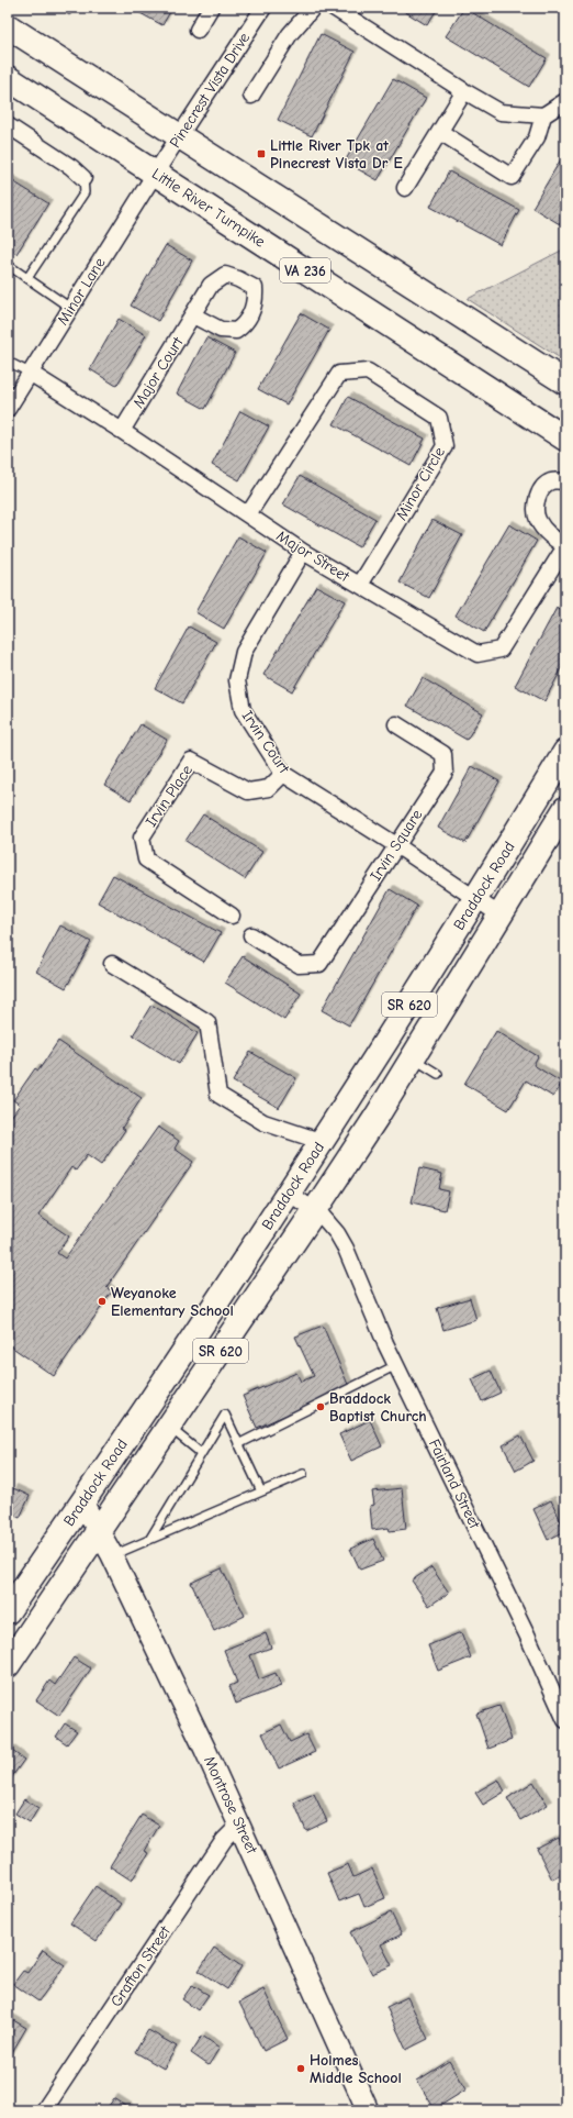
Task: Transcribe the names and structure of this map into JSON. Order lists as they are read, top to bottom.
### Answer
{
  "streets": {
    "main road": [
      "Little River Turnpike",
      "VA 236",
      "Braddock Road",
      "SR 620"
    ],
    "street": [
      "Pinecrest Vista Drive",
      "Minor Lane",
      "Major Court",
      "Minor Circle",
      "Major Street",
      "Irvin Court",
      "Irvin Place",
      "Irvin Square",
      "Fairland Street",
      "Montrose Street",
      "Grafton Street"
    ]
  },
  "crossings": [
    ["Pinecrest Vista Drive", "Little River Turnpike"],
    ["Pinecrest Vista Drive", "VA 236"],
    ["Pinecrest Vista Drive", "Minor Lane"],
    ["Little River Turnpike", "Minor Lane"],
    ["Minor Lane", "Major Street"],
    ["Major Court", "Major Street"],
    ["Minor Circle", "Major Street"],
    ["Major Street", "Irvin Court"],
    ["Irvin Court", "Irvin Place"],
    ["Irvin Court", "Irvin Square"],
    ["Irvin Court", "Braddock Road"],
    ["Braddock Road", "Fairland Street"],
    ["Braddock Road", "Montrose Street"],
    ["Montrose Street", "Grafton Street"]
  ],
  "places": {
    "transit": ["Little River Tpk at Pinecrest Vista Dr E"],
    "other": ["Weyanoke Elementary School", "Braddock Baptist Church", "Holmes Middle School"]
  }
}
